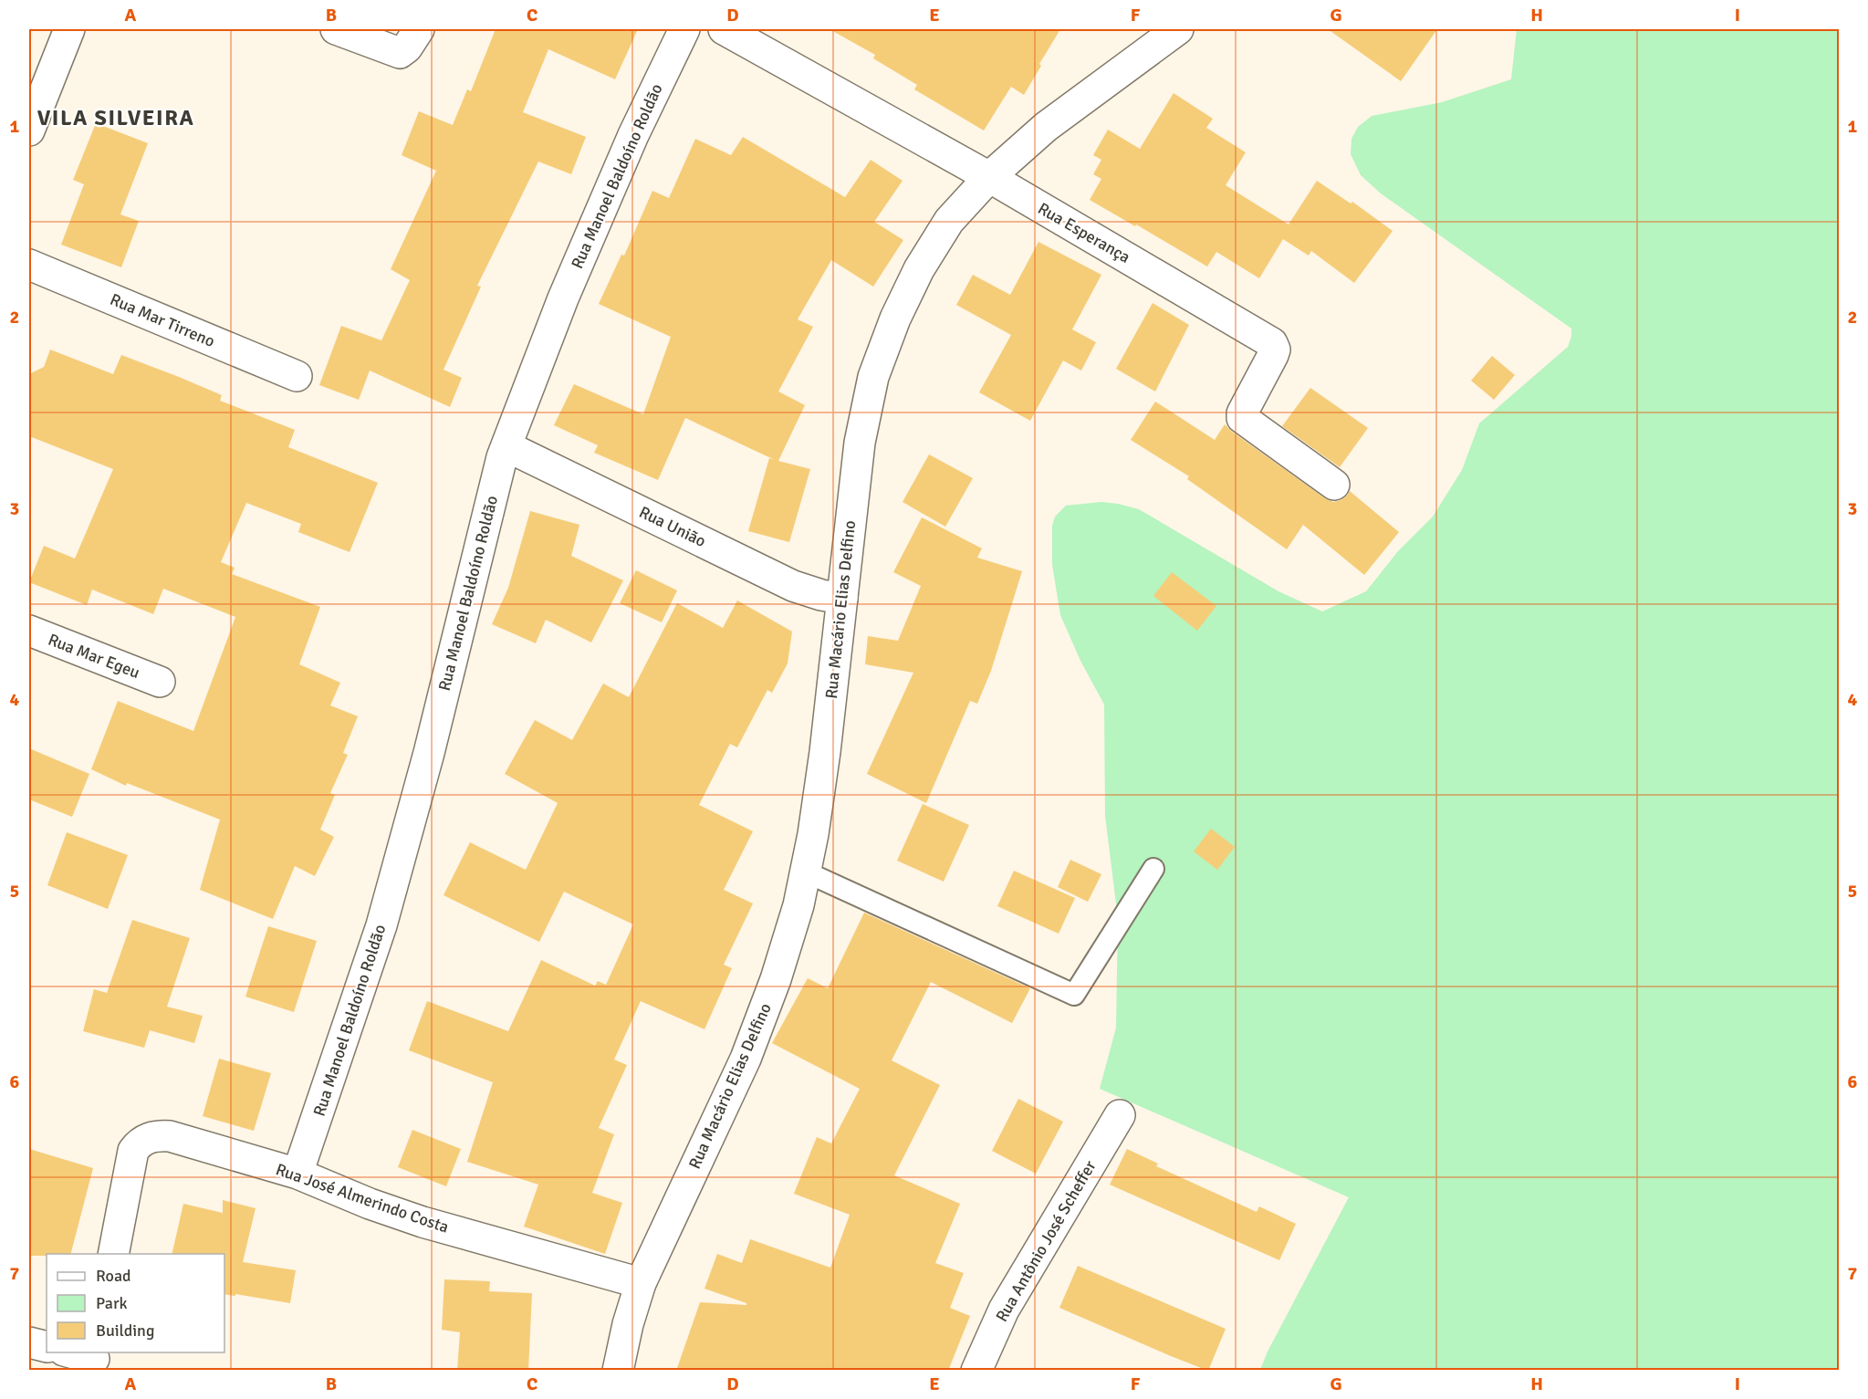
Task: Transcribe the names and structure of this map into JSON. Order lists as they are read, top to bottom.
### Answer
{
  "streets": {
    "street": [
      "Rua Manoel Baldoíno Roldão",
      "Rua Esperança",
      "Rua Mar Tirreno",
      "Rua União",
      "Rua Macário Elias Delfino",
      "Rua Mar Egeu",
      "Rua José Almerindo Costa",
      "Rua Antônio José Scheffer"
    ]
  },
  "crossings": [
    ["Rua Manoel Baldoíno Roldão", "Rua União"],
    ["Rua Manoel Baldoíno Roldão", "Rua José Almerindo Costa"],
    ["Rua Esperança", "Rua Macário Elias Delfino"],
    ["Rua União", "Rua Macário Elias Delfino"],
    ["Rua Macário Elias Delfino", "Rua José Almerindo Costa"]
  ],
  "districts": ["VILA SILVEIRA"],
  "legend": ["Road", "Park", "Building"],
  "grid": {
    "columns": [
      "A",
      "B",
      "C",
      "D",
      "E",
      "F",
      "G",
      "H",
      "I"
    ],
    "rows": [
      "1",
      "2",
      "3",
      "4",
      "5",
      "6",
      "7"
    ]
  }
}
